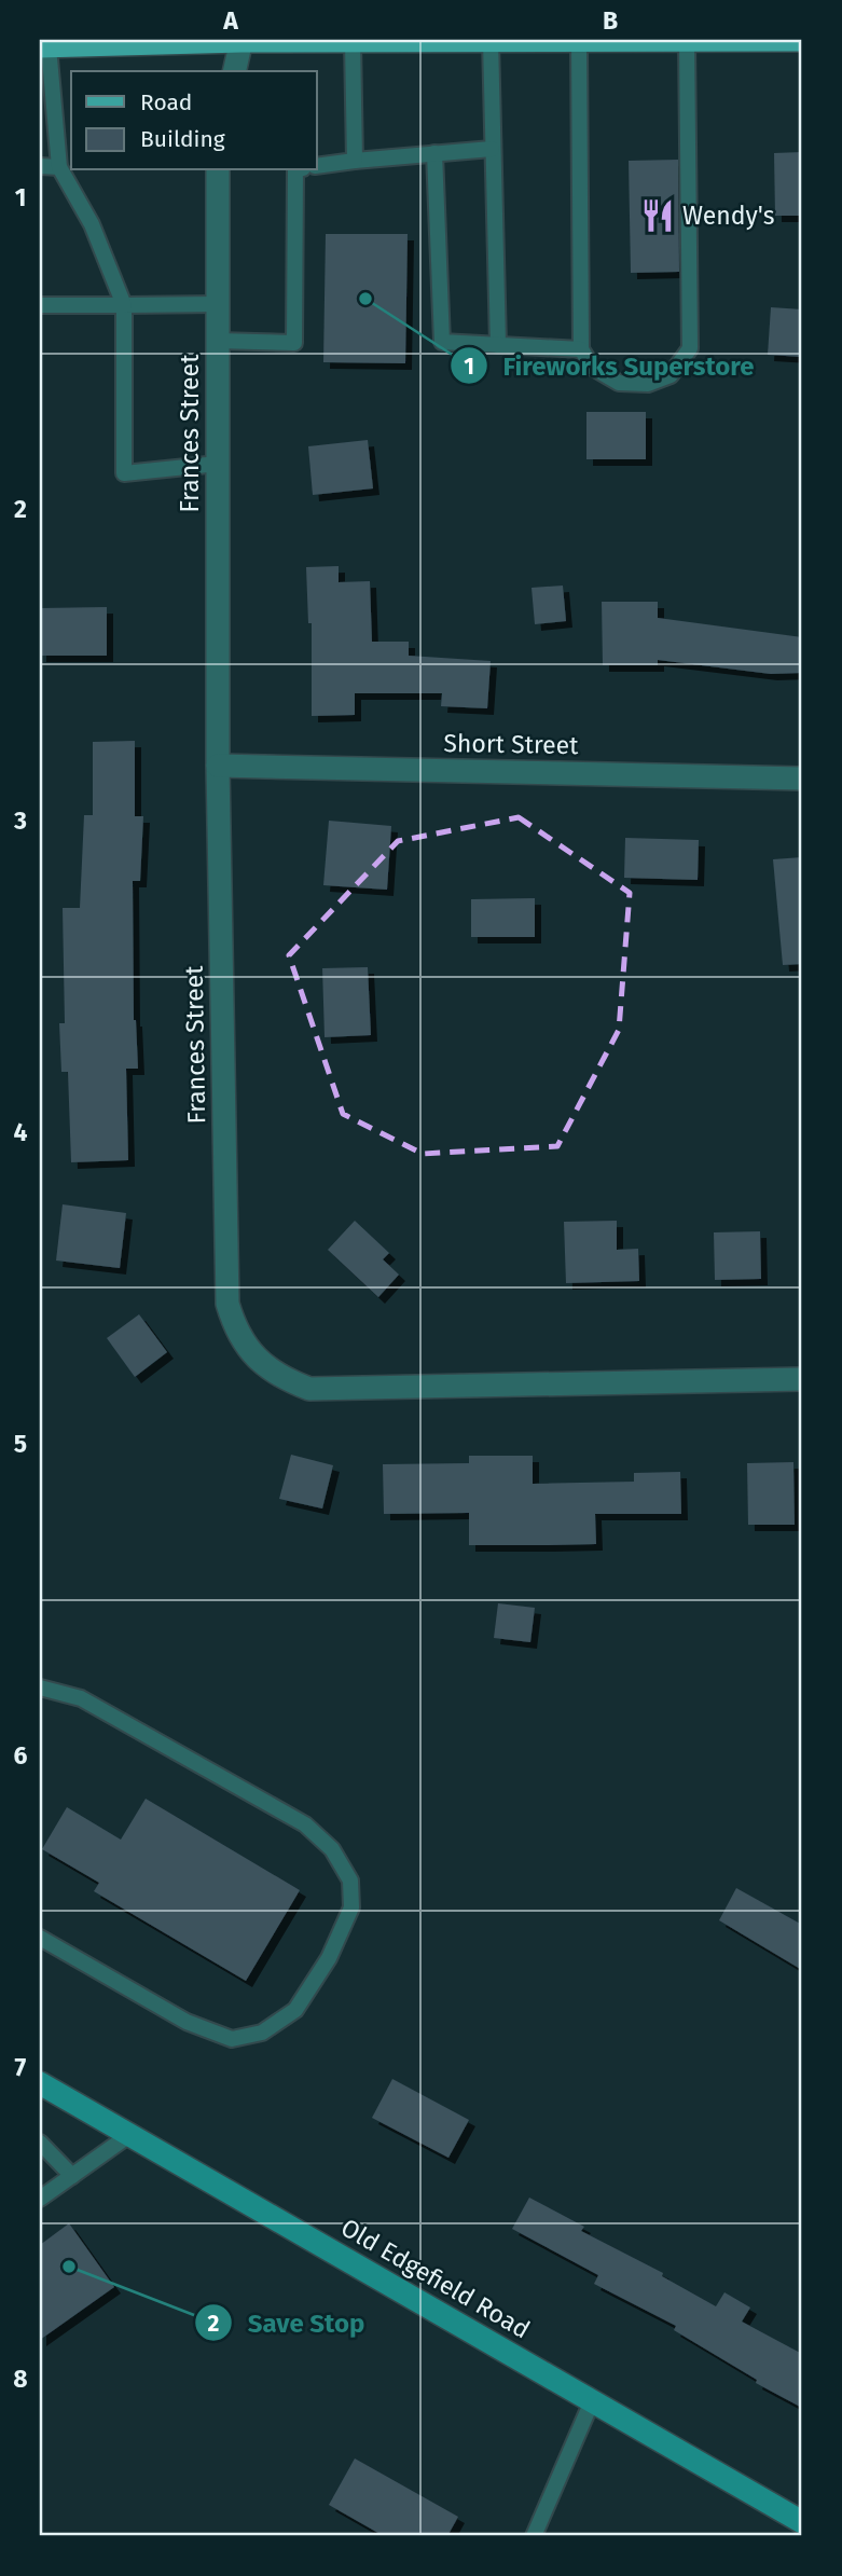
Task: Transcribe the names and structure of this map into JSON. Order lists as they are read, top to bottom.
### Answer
{
  "streets": {
    "street": ["Frances Street", "Short Street", "Old Edgefield Road"]
  },
  "crossings": [
    ["Frances Street", "Short Street"]
  ],
  "places": {
    "restaurant": ["Wendy's"],
    "other": ["Fireworks Superstore", "Save Stop"]
  },
  "legend": ["Road", "Building"],
  "grid": {
    "columns": ["A", "B"],
    "rows": [
      "1",
      "2",
      "3",
      "4",
      "5",
      "6",
      "7",
      "8"
    ]
  }
}
